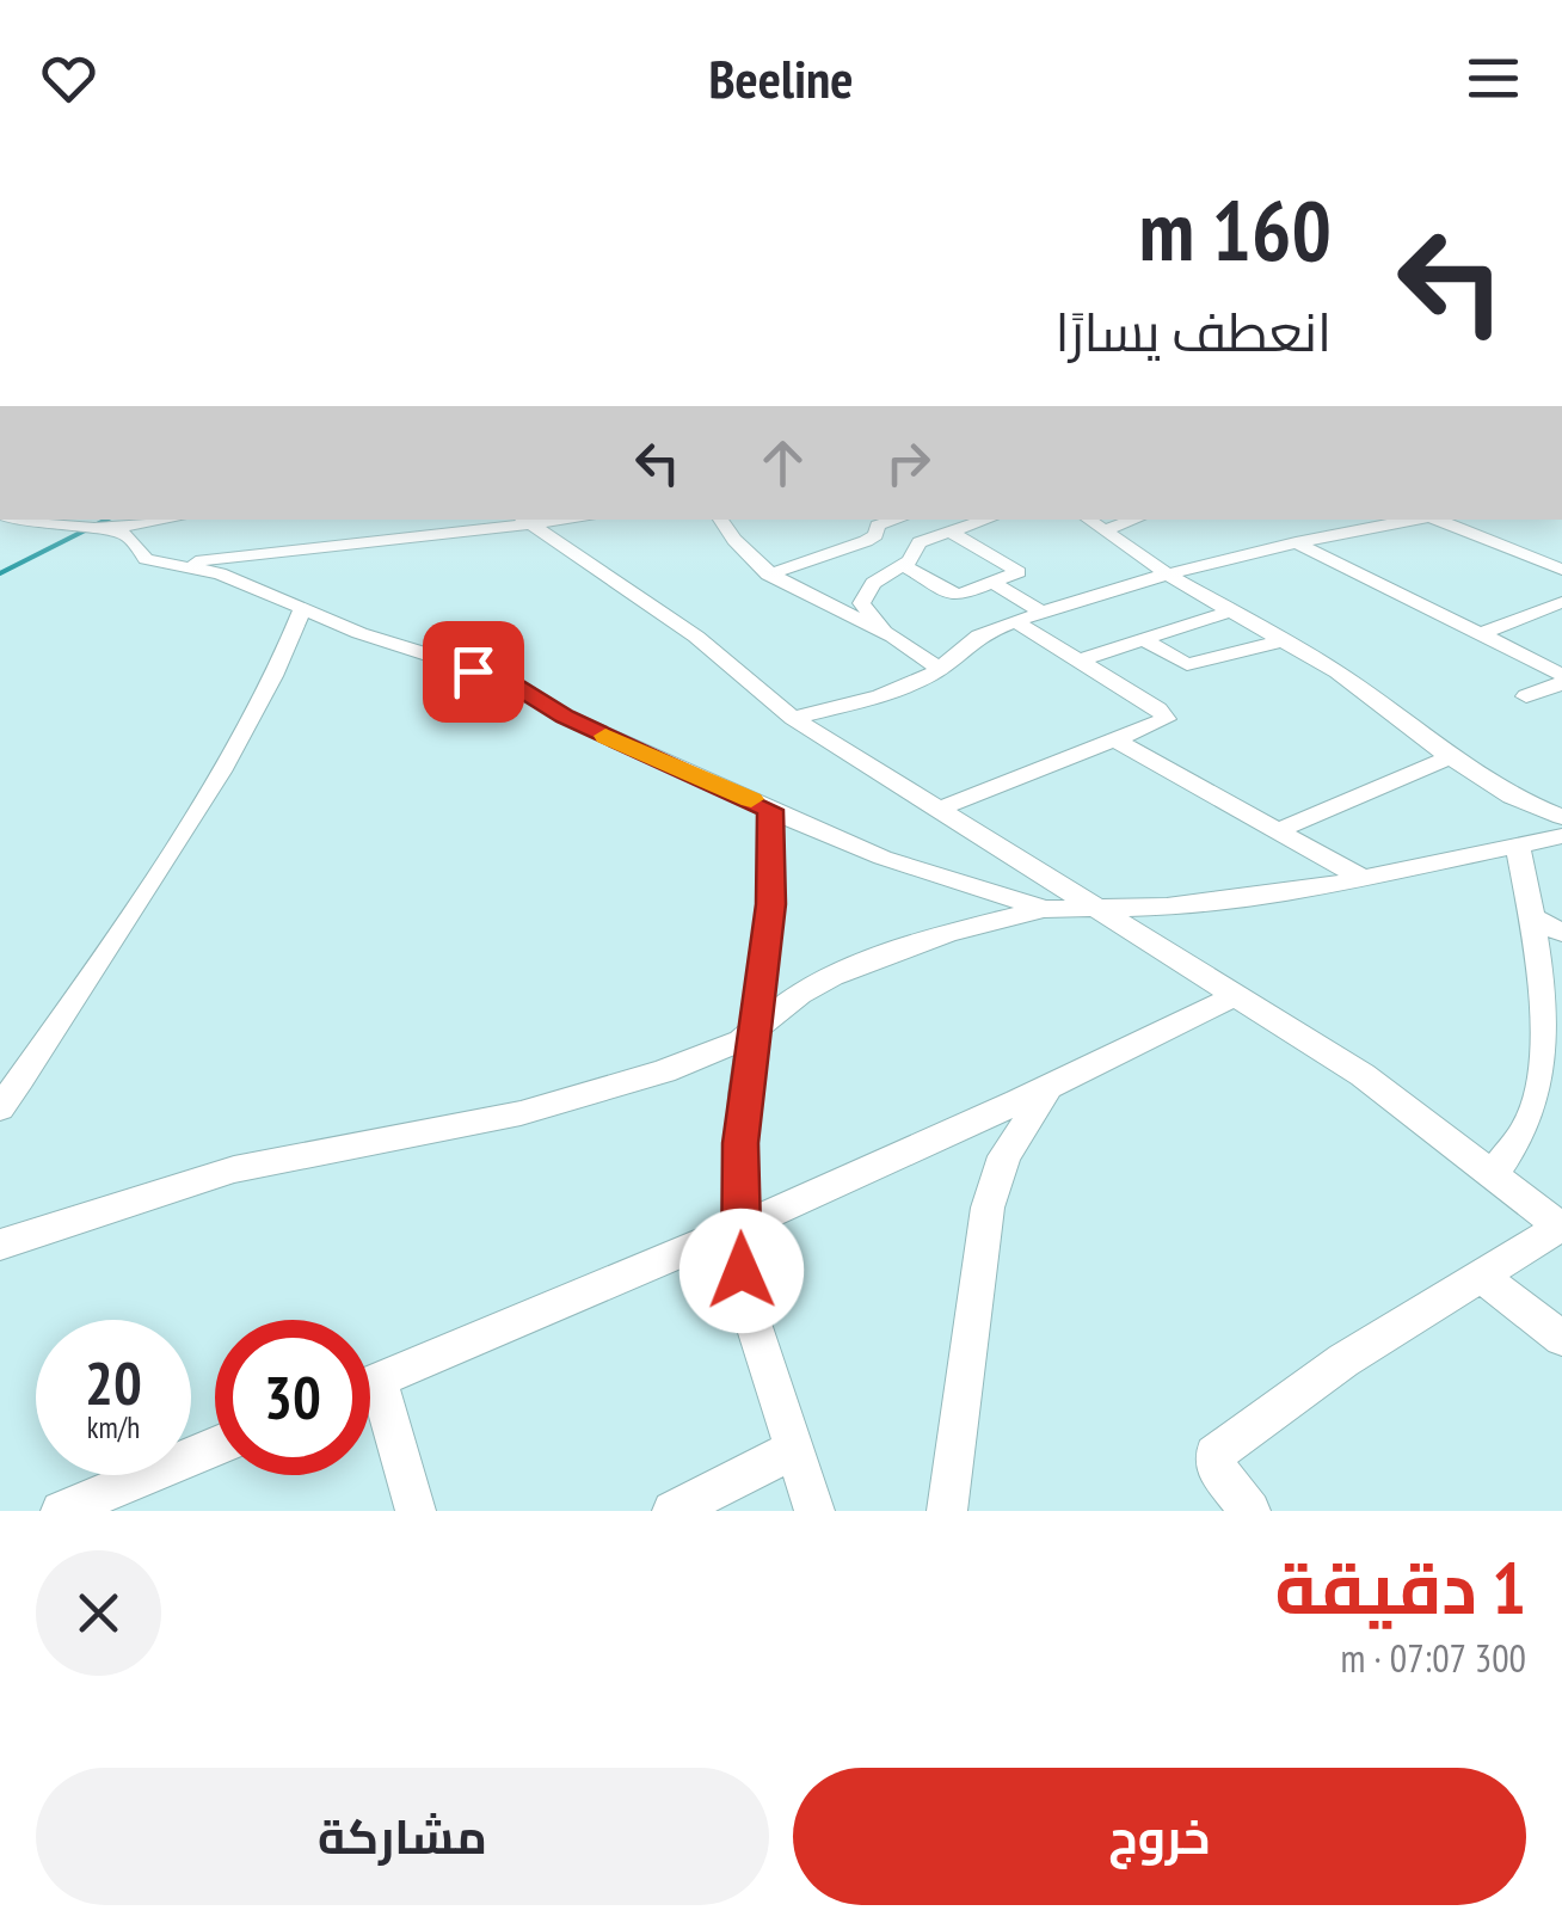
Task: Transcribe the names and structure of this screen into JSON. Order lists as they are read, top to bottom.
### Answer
{
  "page": {
    "header": "Beeline",
    "turn": ["160 m", "انعطف يسارًا"],
    "speed": "20 km/h",
    "limit": "30",
    "heading": ["1 دقيقة", "300 m · 07:07"],
    "buttons": ["خروج", "مشاركة"]
  }
}
